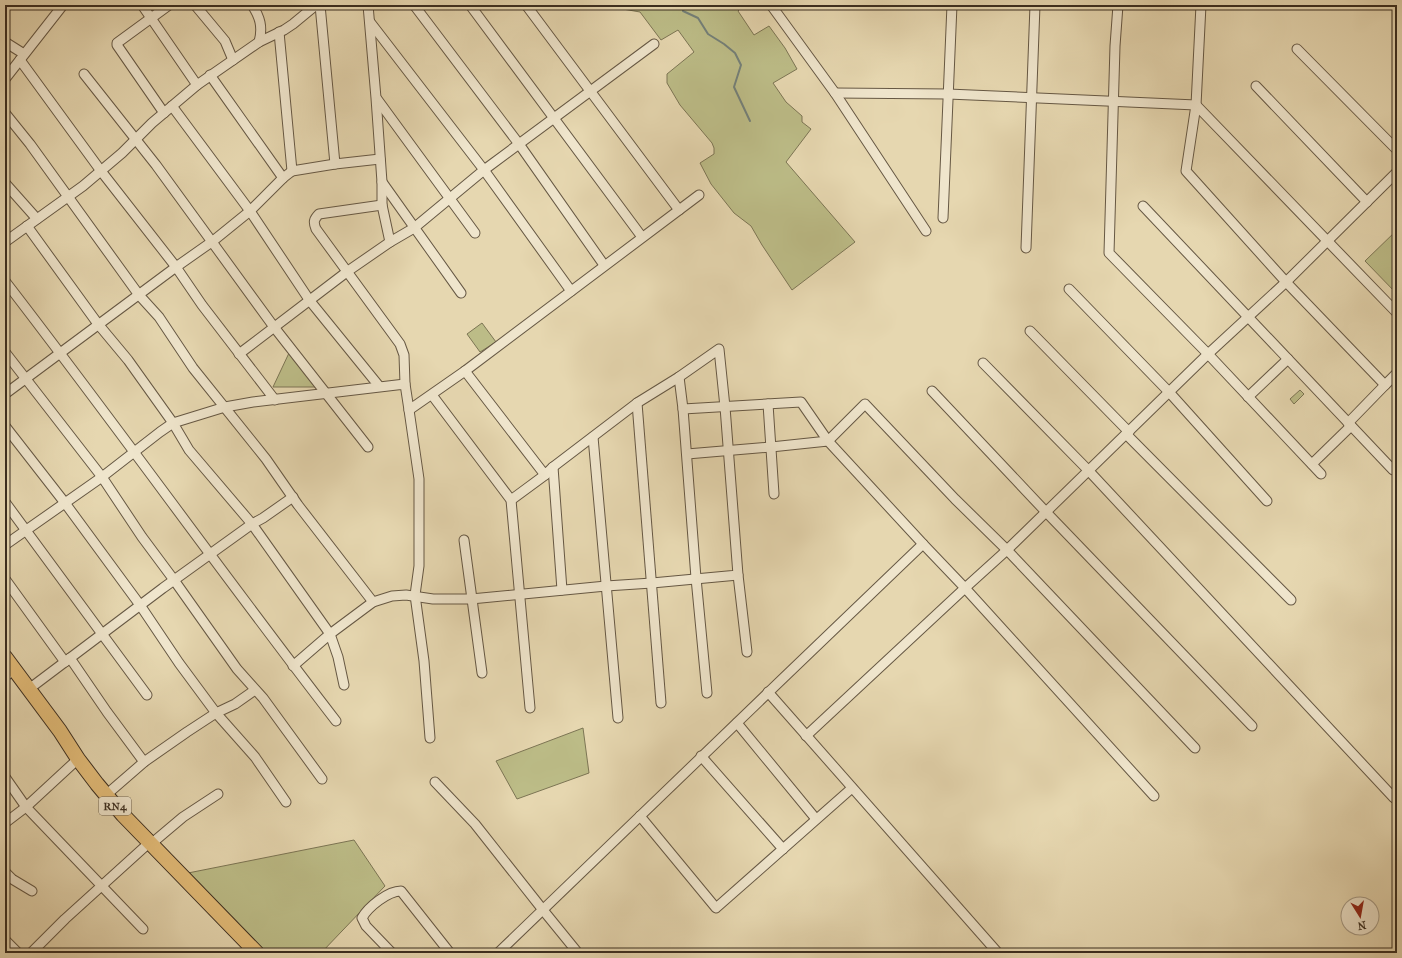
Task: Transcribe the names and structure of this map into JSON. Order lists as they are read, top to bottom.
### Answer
{
  "streets": {
    "highway": ["RN4"]
  },
  "north": "bottom"
}
